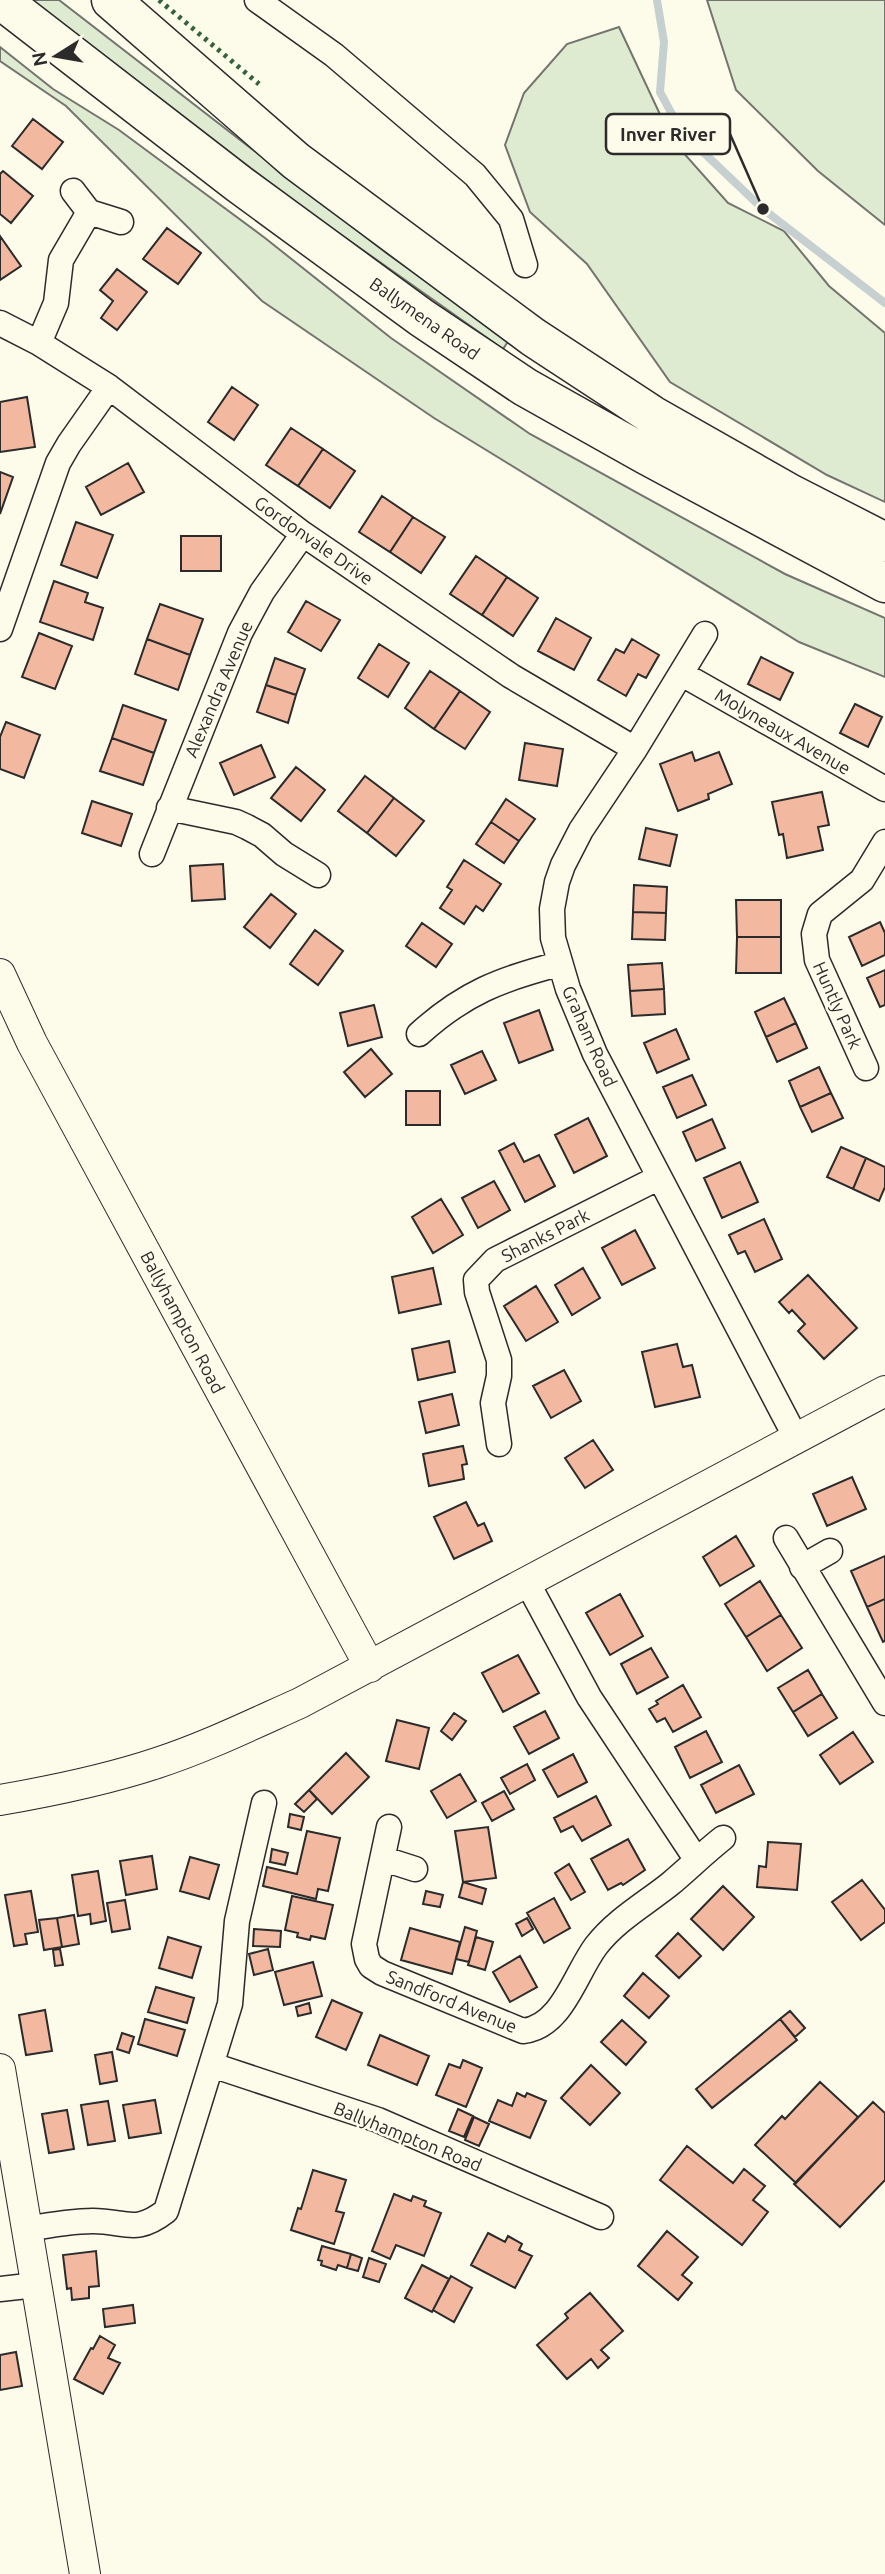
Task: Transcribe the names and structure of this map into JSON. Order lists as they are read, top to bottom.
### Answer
{
  "streets": {
    "highway": ["Ballymena Road"],
    "street": [
      "Gordonvale Drive",
      "Alexandra Avenue",
      "Molyneaux Avenue",
      "Huntly Park",
      "Graham Road",
      "Shanks Park",
      "Ballyhampton Road",
      "Sandford Avenue"
    ]
  },
  "crossings": [
    ["Gordonvale Drive", "Alexandra Avenue"],
    ["Gordonvale Drive", "Graham Road"],
    ["Molyneaux Avenue", "Graham Road"],
    ["Graham Road", "Shanks Park"]
  ],
  "places": ["Inver River"],
  "north": "left"
}
